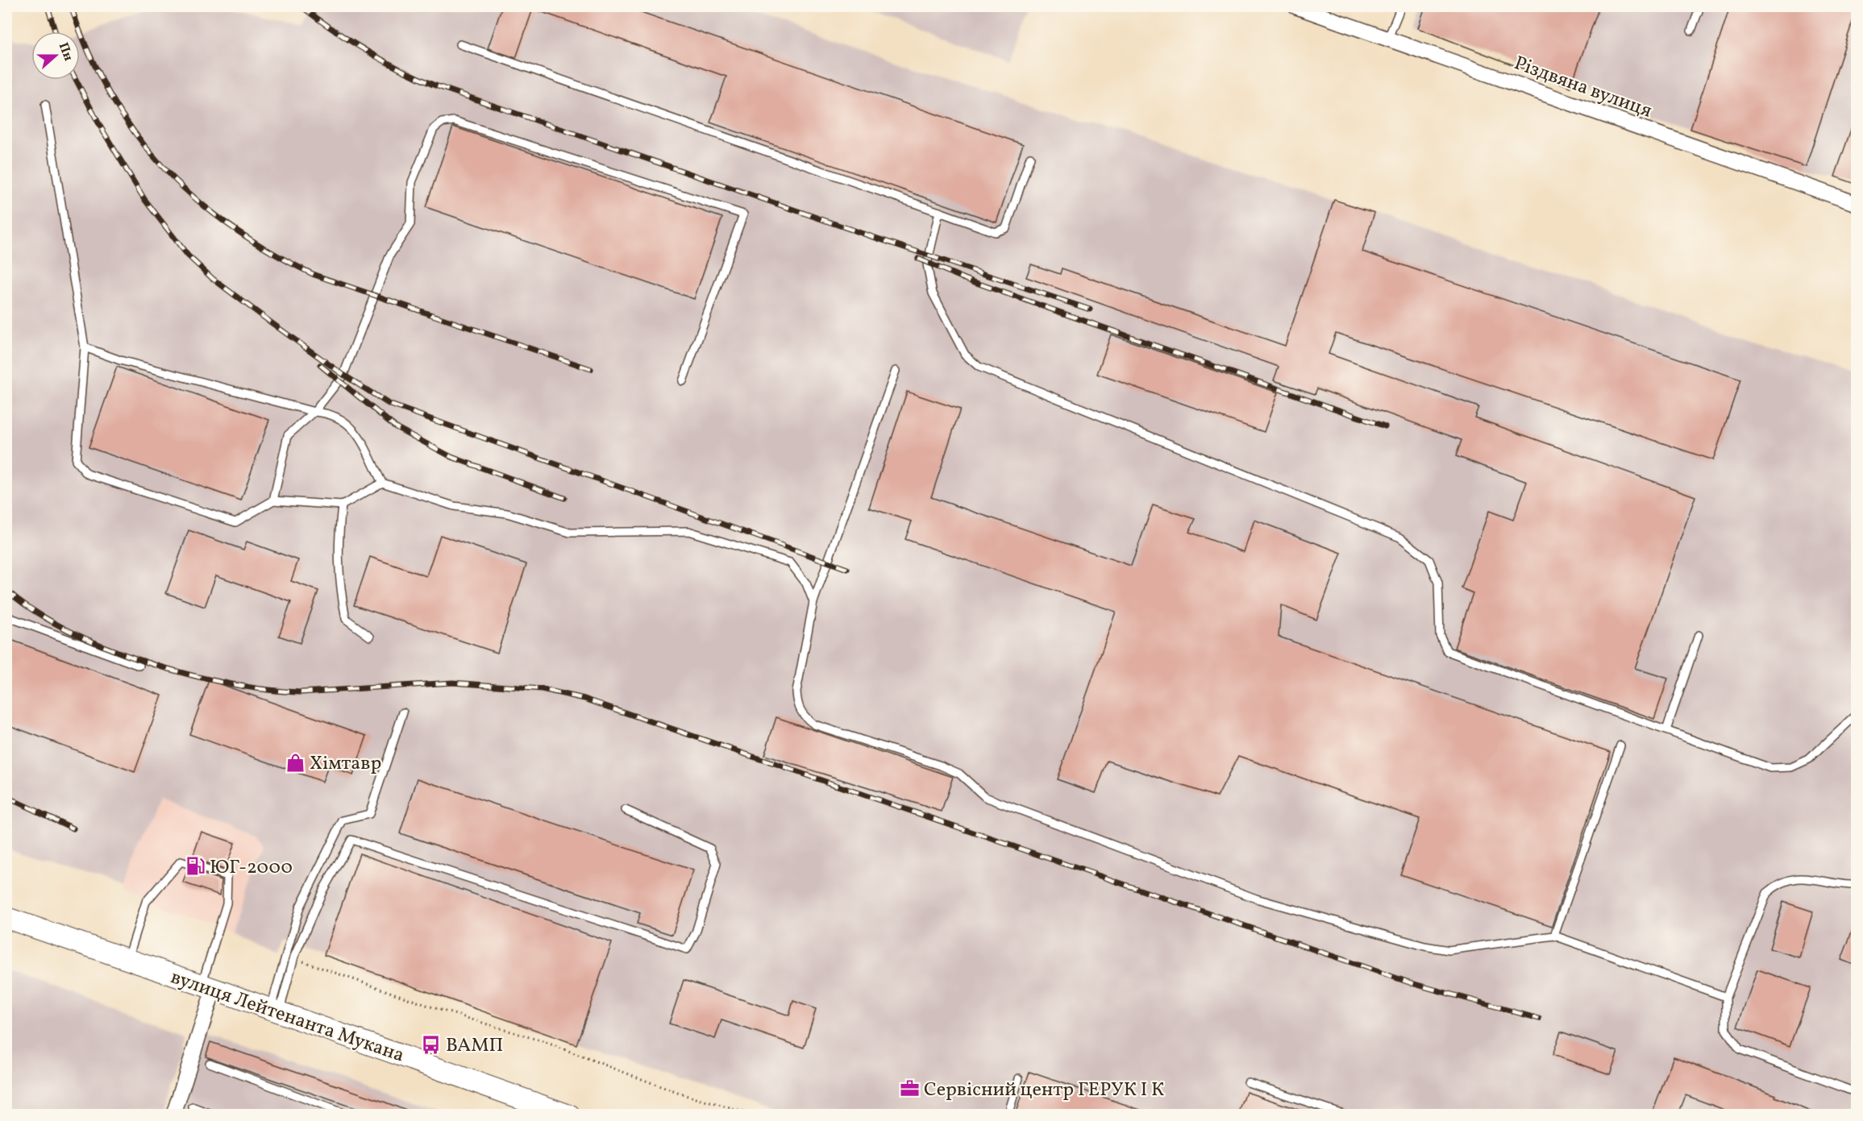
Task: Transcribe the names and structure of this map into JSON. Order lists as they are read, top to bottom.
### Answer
{
  "streets": {
    "main road": ["вулиця Лейтенанта Мукана"],
    "street": ["Різдвяна вулиця"]
  },
  "places": {
    "shop": ["Хімтавр"],
    "fuel station": ["ЮГ-2000"],
    "bus stop": ["ВАМП"],
    "office": ["Сервісний центр ГЕРУК І К"]
  },
  "north": "right"
}
